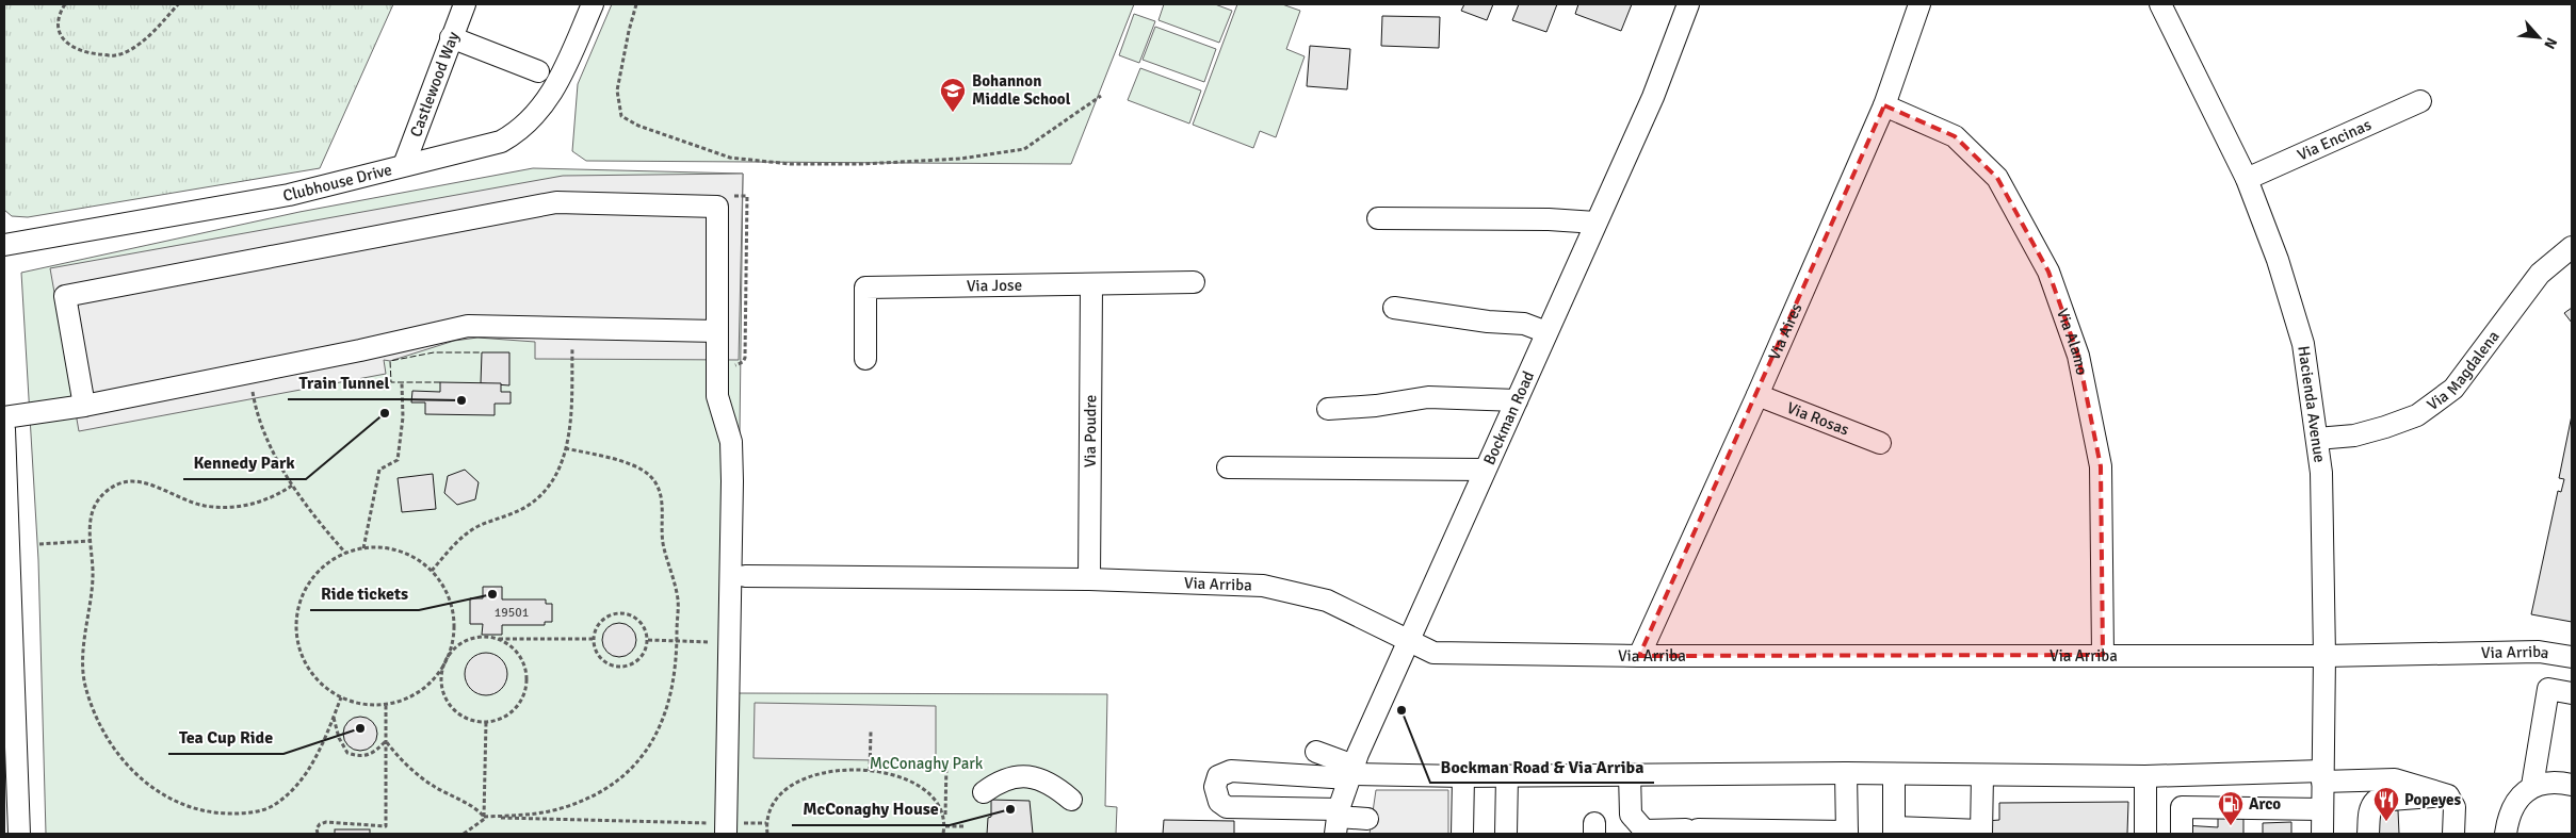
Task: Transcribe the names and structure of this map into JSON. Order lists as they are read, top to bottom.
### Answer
{
  "streets": {
    "street": [
      "Castlewood Way",
      "Via Encinas",
      "Clubhouse Drive",
      "Via Jose",
      "Via Aires",
      "Via Alamo",
      "Via Magdalena",
      "Hacienda Avenue",
      "Bockman Road",
      "Via Rosas",
      "Via Poudre",
      "Via Arriba"
    ]
  },
  "crossings": [
    ["Castlewood Way", "Clubhouse Drive"],
    ["Via Encinas", "Hacienda Avenue"],
    ["Via Jose", "Via Poudre"],
    ["Via Aires", "Via Alamo"],
    ["Via Aires", "Via Rosas"],
    ["Via Aires", "Via Arriba"],
    ["Via Alamo", "Via Arriba"],
    ["Via Magdalena", "Hacienda Avenue"],
    ["Hacienda Avenue", "Via Arriba"],
    ["Bockman Road", "Via Arriba"],
    ["Via Poudre", "Via Arriba"]
  ],
  "parks": ["McConaghy Park"],
  "places": {
    "school or university": ["Bohannon Middle School"],
    "other": [
      "Train Tunnel",
      "Kennedy Park",
      "Ride tickets",
      "Bockman Road & Via Arriba",
      "Tea Cup Ride",
      "McConaghy House"
    ],
    "restaurant": ["Popeyes"],
    "fuel station": ["Arco"]
  },
  "house_numbers": ["19501"],
  "north": "bottom right"
}
